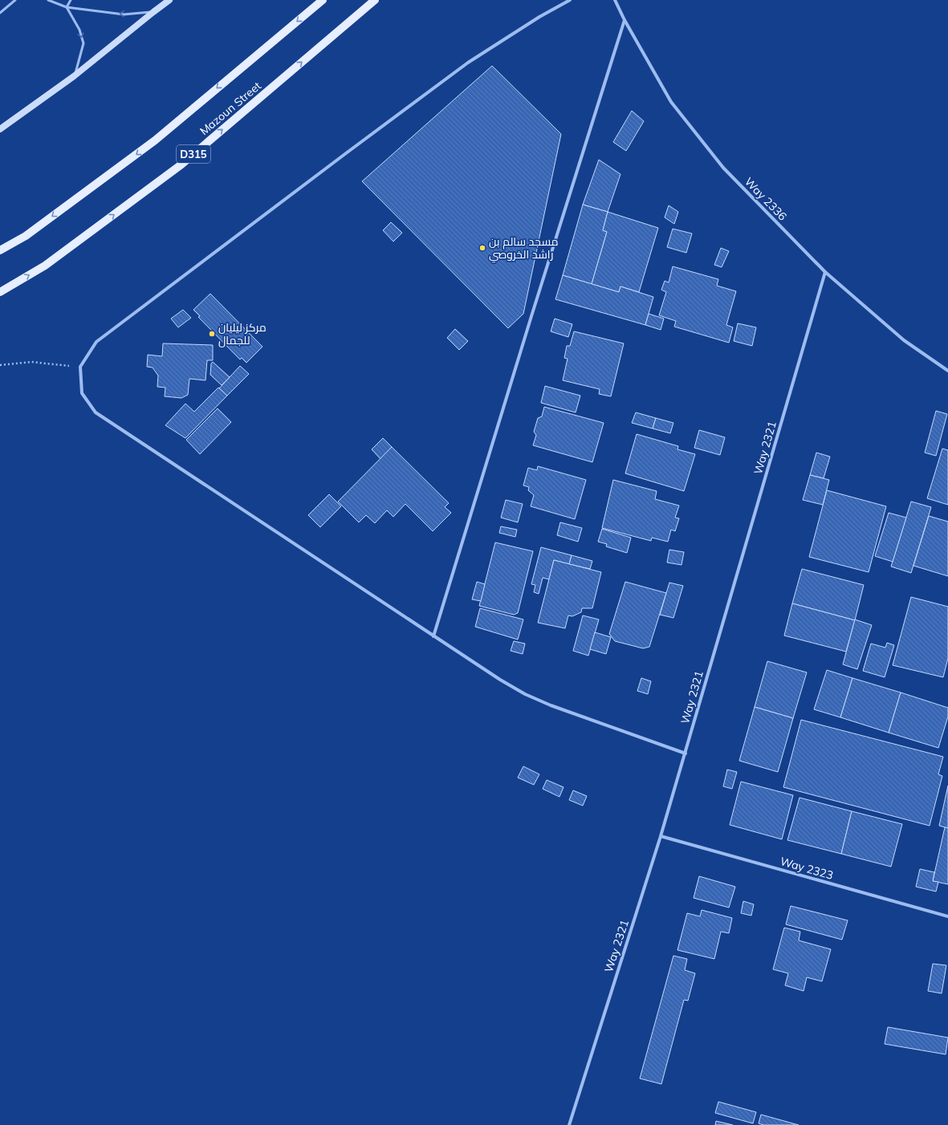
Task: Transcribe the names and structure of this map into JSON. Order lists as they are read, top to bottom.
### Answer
{
  "streets": {
    "main road": ["Mazoun Street", "D315"],
    "street": ["Way 2336", "Way 2321", "Way 2323"]
  },
  "crossings": [
    ["Way 2336", "Way 2321"],
    ["Way 2321", "Way 2323"]
  ],
  "places": ["مسجد سالم بن راشد الخروصي", "مركز ليليان للجمال"]
}
